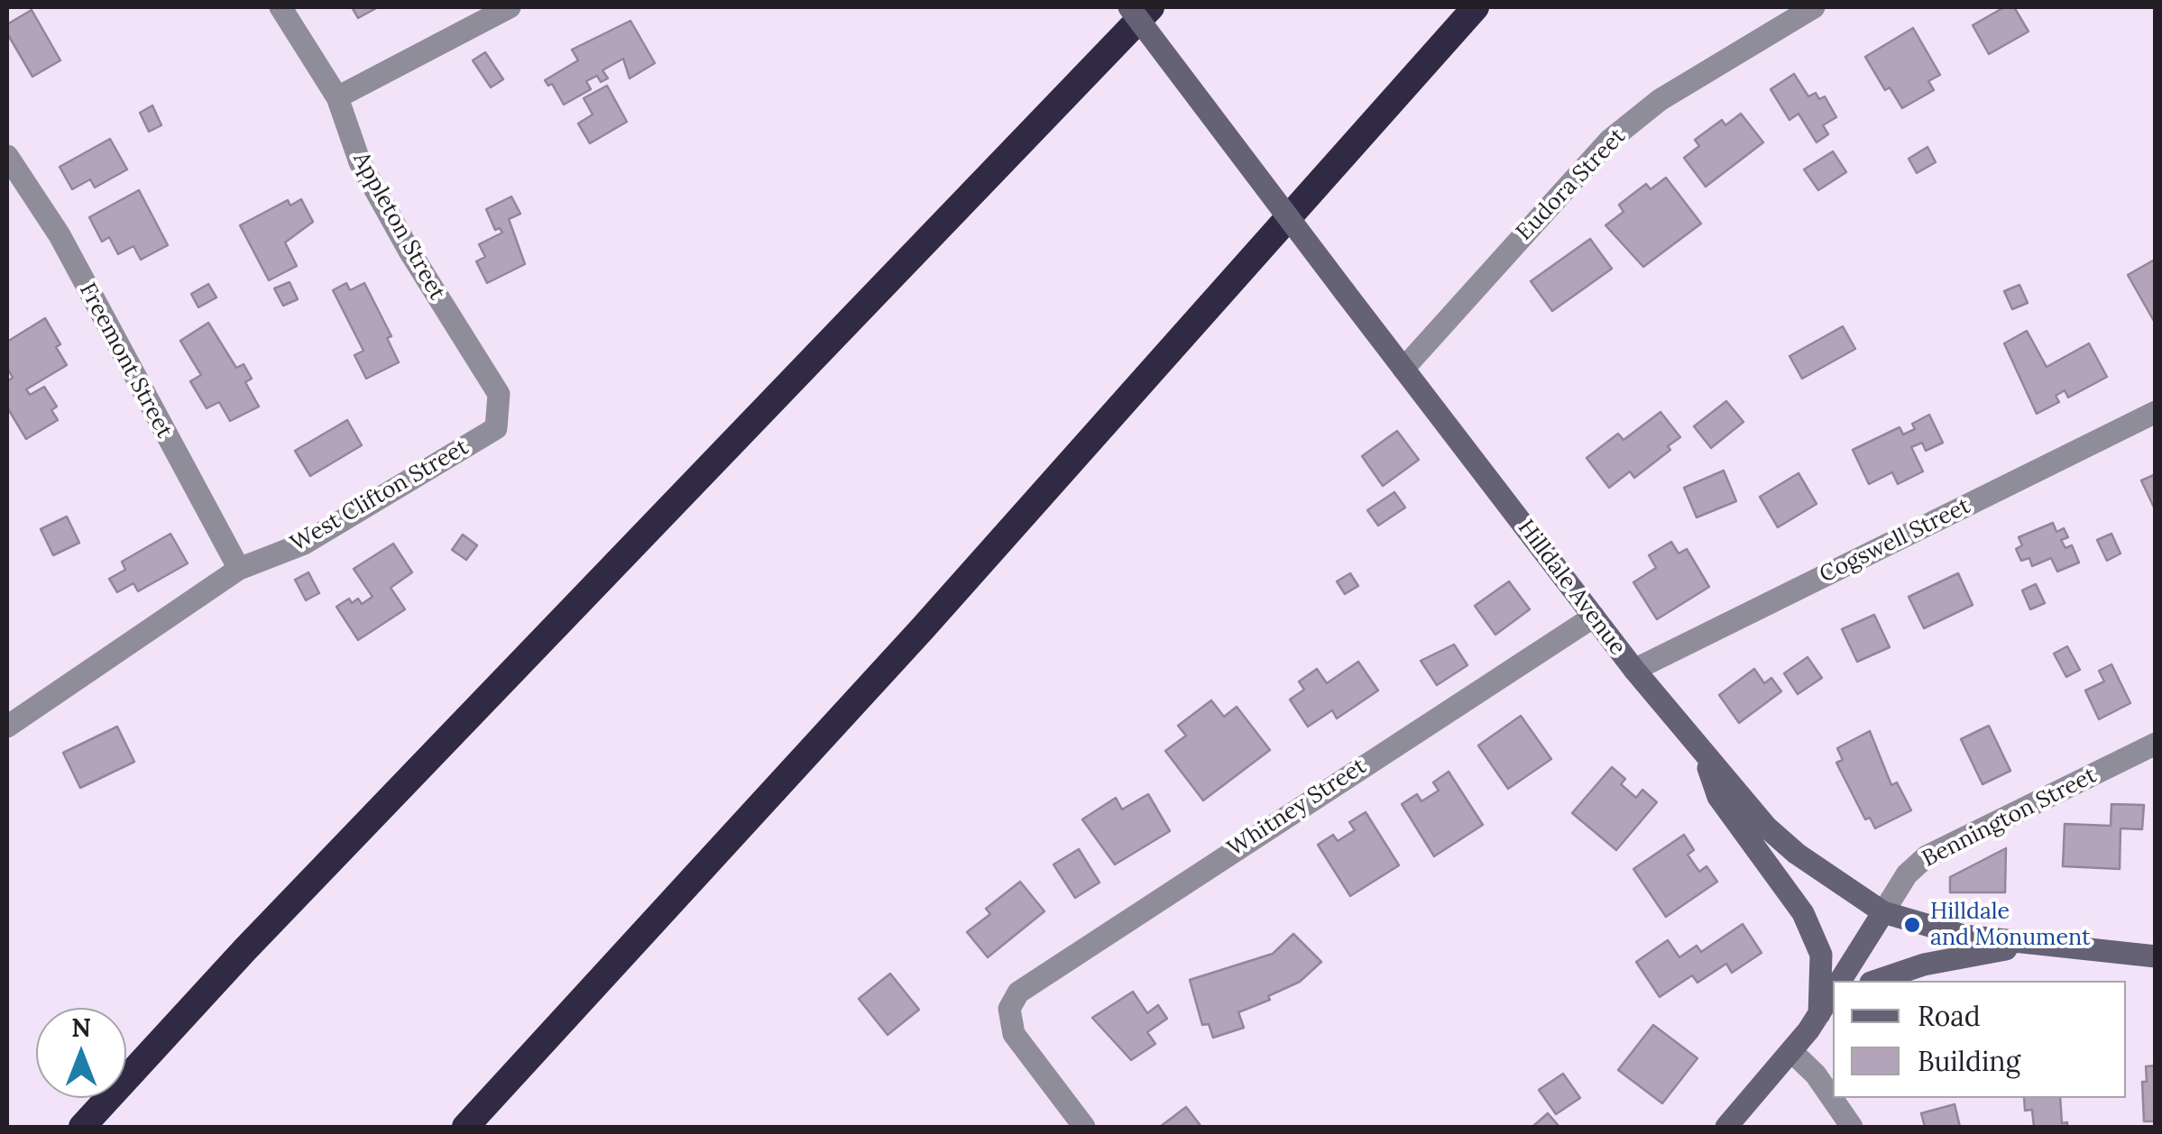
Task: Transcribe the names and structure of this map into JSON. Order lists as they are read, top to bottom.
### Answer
{
  "streets": {
    "main road": ["Hilldale Avenue"],
    "street": [
      "Eudora Street",
      "Appleton Street",
      "Freemont Street",
      "West Clifton Street",
      "Cogswell Street",
      "Whitney Street",
      "Bennington Street"
    ]
  },
  "crossings": [
    ["Eudora Street", "Hilldale Avenue"],
    ["Appleton Street", "West Clifton Street"],
    ["Freemont Street", "West Clifton Street"],
    ["Cogswell Street", "Hilldale Avenue"],
    ["Hilldale Avenue", "Whitney Street"],
    ["Hilldale Avenue", "Bennington Street"]
  ],
  "places": ["Hilldale and Monument"],
  "legend": ["Road", "Building"],
  "north": "top"
}
